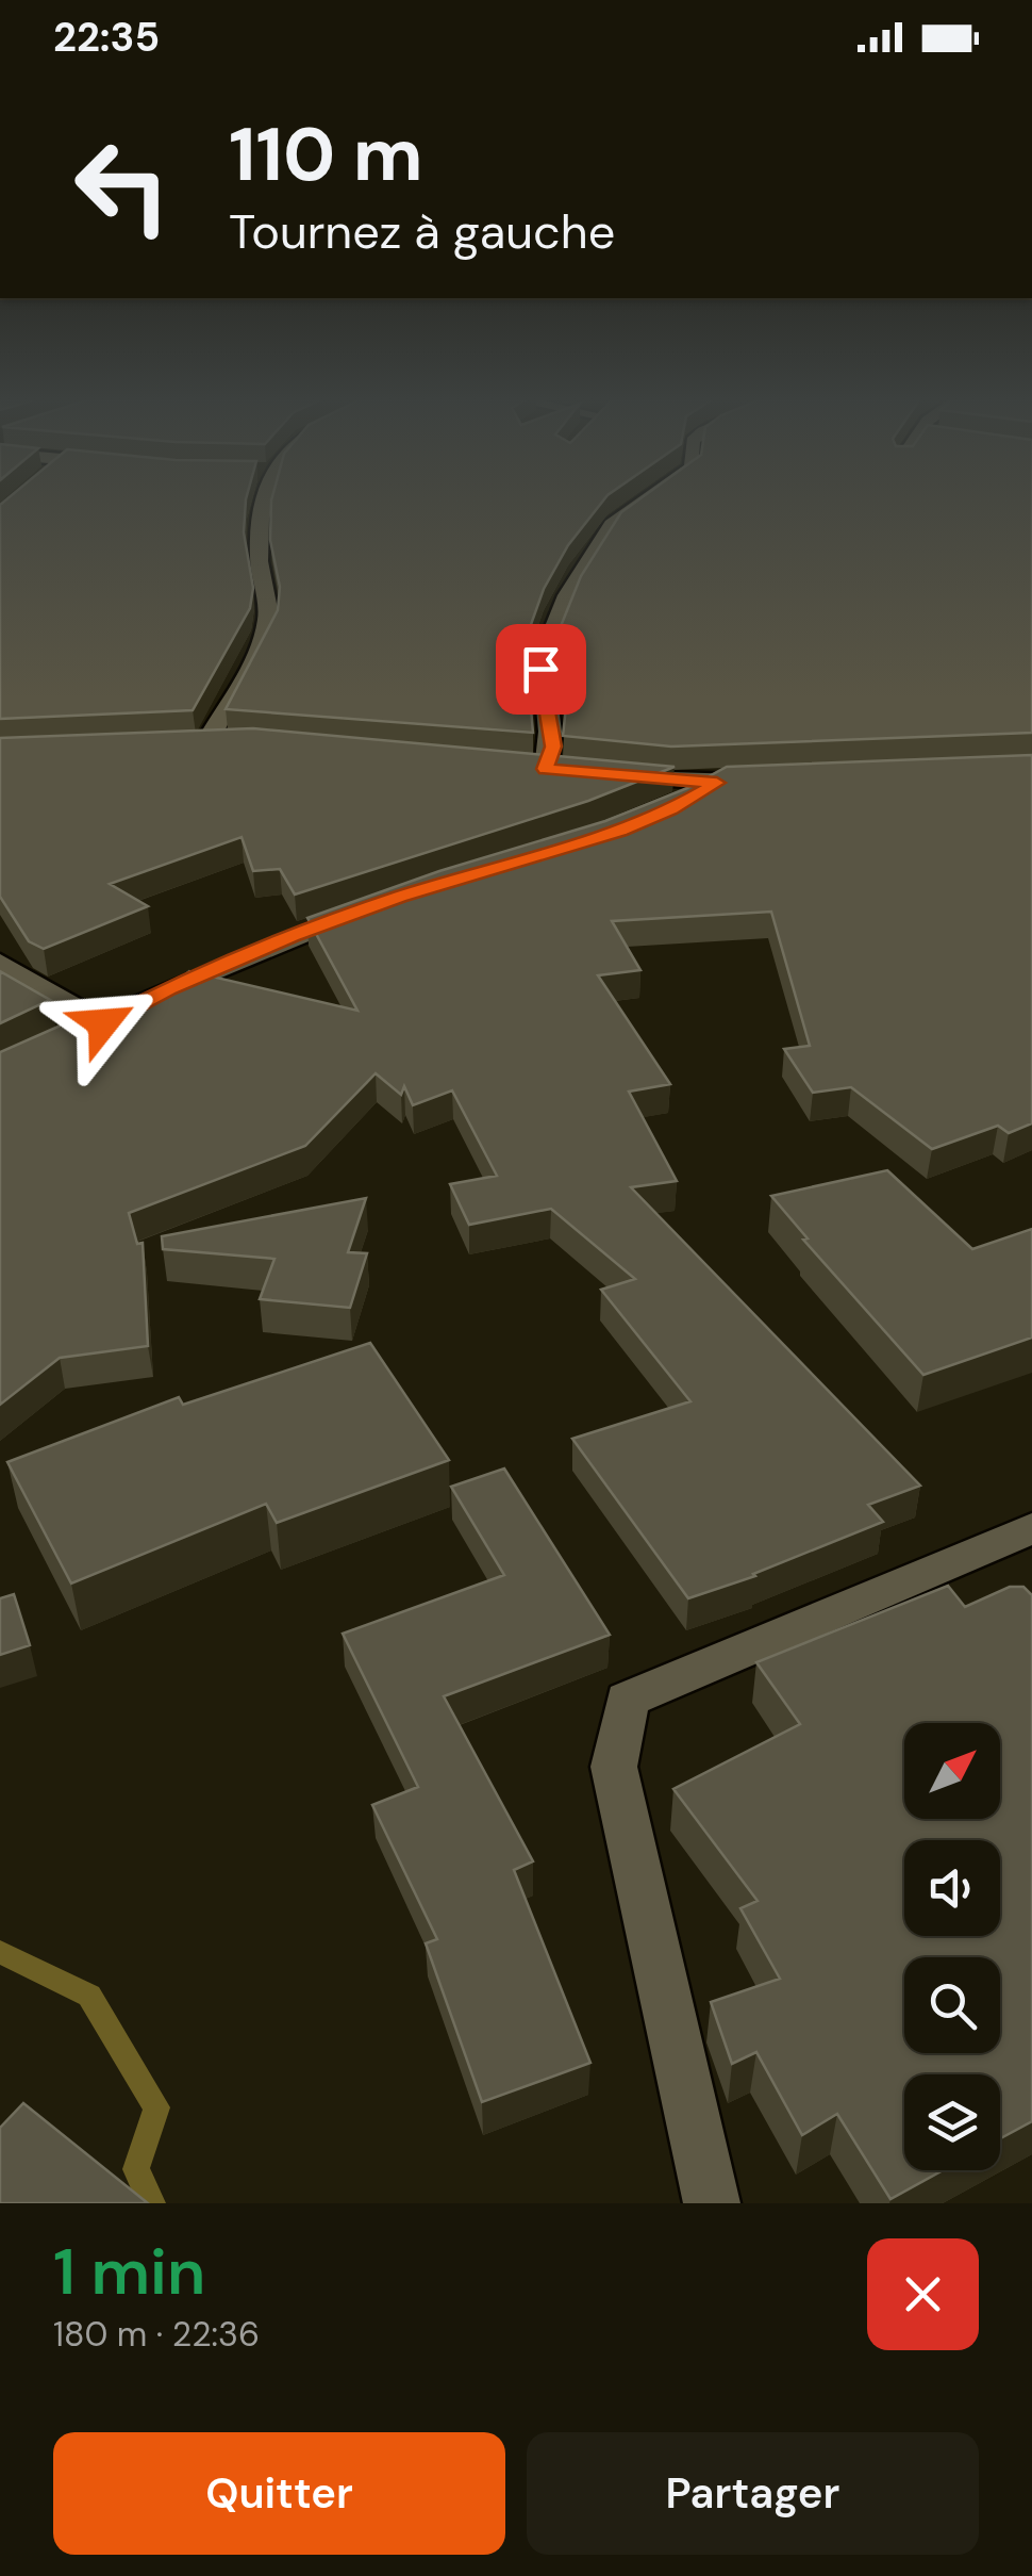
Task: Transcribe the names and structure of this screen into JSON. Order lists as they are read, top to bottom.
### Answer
{
  "north": "top right",
  "page": {
    "status": "22:35",
    "turn": ["110 m", "Tournez à gauche"],
    "heading": ["1 min", "180 m · 22:36"],
    "buttons": ["Quitter", "Partager"]
  }
}
